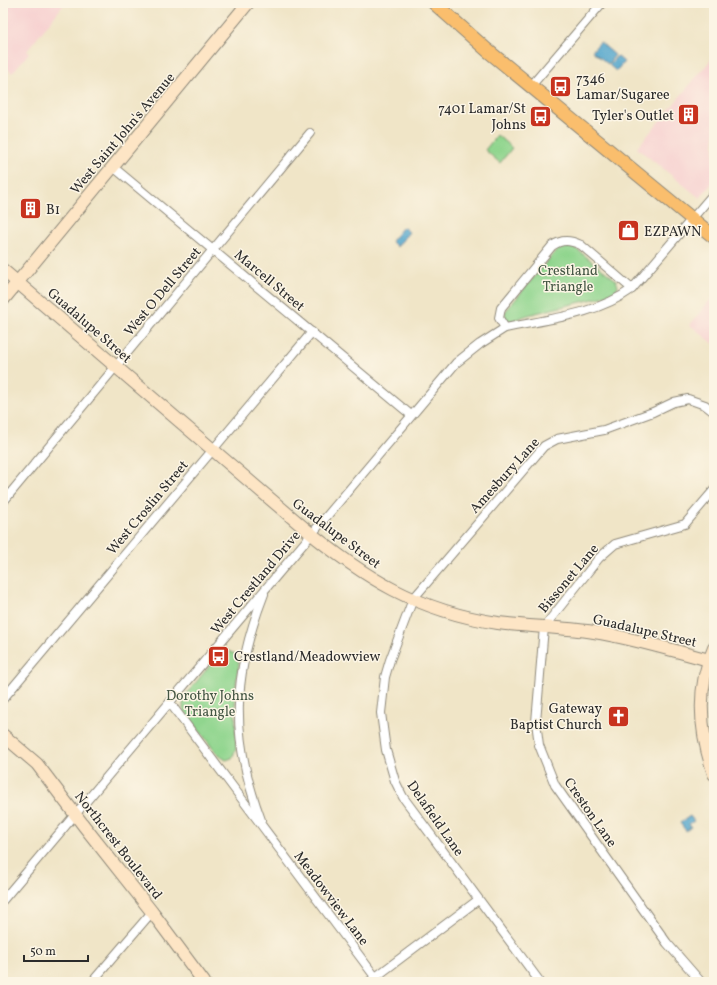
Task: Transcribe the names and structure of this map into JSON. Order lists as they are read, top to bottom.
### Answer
{
  "streets": {
    "street": [
      "West Saint John's Avenue",
      "Marcell Street",
      "West O Dell Street",
      "Guadalupe Street",
      "Amesbury Lane",
      "West Croslin Street",
      "Bissonet Lane",
      "West Crestland Drive",
      "Creston Lane",
      "Delafield Lane",
      "Northcrest Boulevard",
      "Meadowview Lane"
    ]
  },
  "crossings": [
    ["West Saint John's Avenue", "Marcell Street"],
    ["West Saint John's Avenue", "Guadalupe Street"],
    ["Marcell Street", "West O Dell Street"],
    ["Marcell Street", "West Croslin Street"],
    ["Marcell Street", "West Crestland Drive"],
    ["West O Dell Street", "Guadalupe Street"],
    ["Guadalupe Street", "Amesbury Lane"],
    ["Guadalupe Street", "West Croslin Street"],
    ["Guadalupe Street", "Bissonet Lane"],
    ["Guadalupe Street", "West Crestland Drive"],
    ["Guadalupe Street", "Creston Lane"],
    ["Guadalupe Street", "Delafield Lane"],
    ["Amesbury Lane", "Delafield Lane"],
    ["Bissonet Lane", "Creston Lane"],
    ["West Crestland Drive", "Northcrest Boulevard"],
    ["West Crestland Drive", "Meadowview Lane"]
  ],
  "parks": ["Crestland Triangle", "Dorothy Johns Triangle"],
  "places": {
    "bus stop": ["7346 Lamar/Sugaree", "7401 Lamar/St Johns", "Crestland/Meadowview"],
    "building": ["Tyler's Outlet", "B1"],
    "shop": ["EZPAWN"],
    "church": ["Gateway Baptist Church"]
  },
  "scale_bar": "50 m"
}
